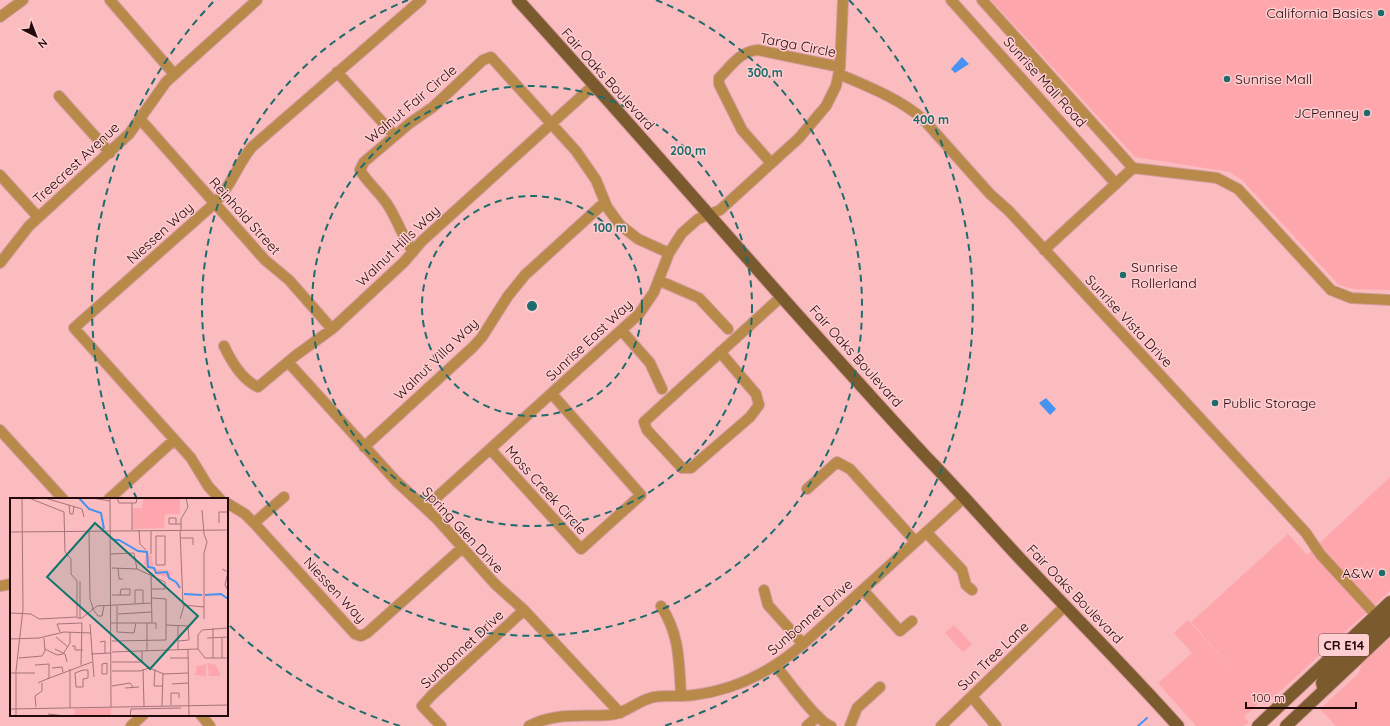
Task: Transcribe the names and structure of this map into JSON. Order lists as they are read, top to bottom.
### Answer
{
  "streets": {
    "main road": ["Fair Oaks Boulevard", "CR E14"],
    "street": [
      "Targa Circle",
      "Sunrise Mall Road",
      "Walnut Fair Circle",
      "Treecrest Avenue",
      "Reinhold Street",
      "Niessen Way",
      "Walnut Hills Way",
      "Sunrise Vista Drive",
      "Sunrise East Way",
      "Walnut Villa Way",
      "Moss Creek Circle",
      "Spring Glen Drive",
      "Sunbonnet Drive",
      "Sun Tree Lane"
    ]
  },
  "crossings": [
    ["Targa Circle", "Sunrise Vista Drive"],
    ["Targa Circle", "Sunrise East Way"],
    ["Fair Oaks Boulevard", "Walnut Hills Way"],
    ["Fair Oaks Boulevard", "Sunrise East Way"],
    ["Fair Oaks Boulevard", "Sunbonnet Drive"],
    ["Fair Oaks Boulevard", "Sun Tree Lane"],
    ["Walnut Fair Circle", "Walnut Hills Way"],
    ["Treecrest Avenue", "Reinhold Street"],
    ["Reinhold Street", "Niessen Way"],
    ["Reinhold Street", "Walnut Hills Way"],
    ["Niessen Way", "Spring Glen Drive"],
    ["Walnut Hills Way", "Spring Glen Drive"],
    ["Sunrise Vista Drive", "Sunrise East Way"],
    ["Sunrise Vista Drive", "CR E14"],
    ["Sunrise East Way", "Moss Creek Circle"],
    ["Sunrise East Way", "Spring Glen Drive"],
    ["Walnut Villa Way", "Spring Glen Drive"],
    ["Spring Glen Drive", "Sunbonnet Drive"]
  ],
  "places": [
    "California Basics",
    "Sunrise Mall",
    "JCPenney",
    "Sunrise Rollerland",
    "Public Storage",
    "A&W"
  ],
  "scale_bar": "100 m",
  "north": "bottom right",
  "rings": [
    "300 m",
    "400 m",
    "200 m",
    "100 m"
  ]
}
